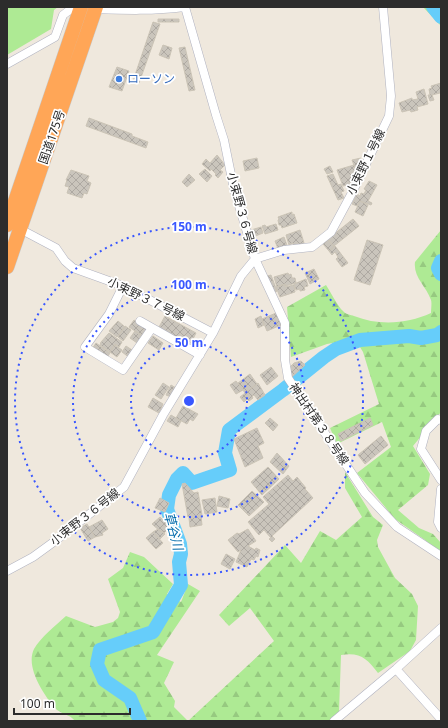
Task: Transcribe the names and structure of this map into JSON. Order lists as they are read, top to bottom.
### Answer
{
  "streets": {
    "highway": ["国道175号"],
    "street": [
      "小束野１号線",
      "小束野３６号線",
      "小束野３７号線",
      "神出村第３８号線"
    ]
  },
  "crossings": [
    ["国道175号", "小束野３７号線"],
    ["小束野１号線", "小束野３６号線"],
    ["小束野１号線", "神出村第３８号線"],
    ["小束野３６号線", "小束野３７号線"],
    ["小束野３６号線", "神出村第３８号線"]
  ],
  "water": ["草谷川"],
  "places": ["ローソン"],
  "scale_bar": "100 m",
  "rings": ["150 m", "100 m", "50 m"]
}
